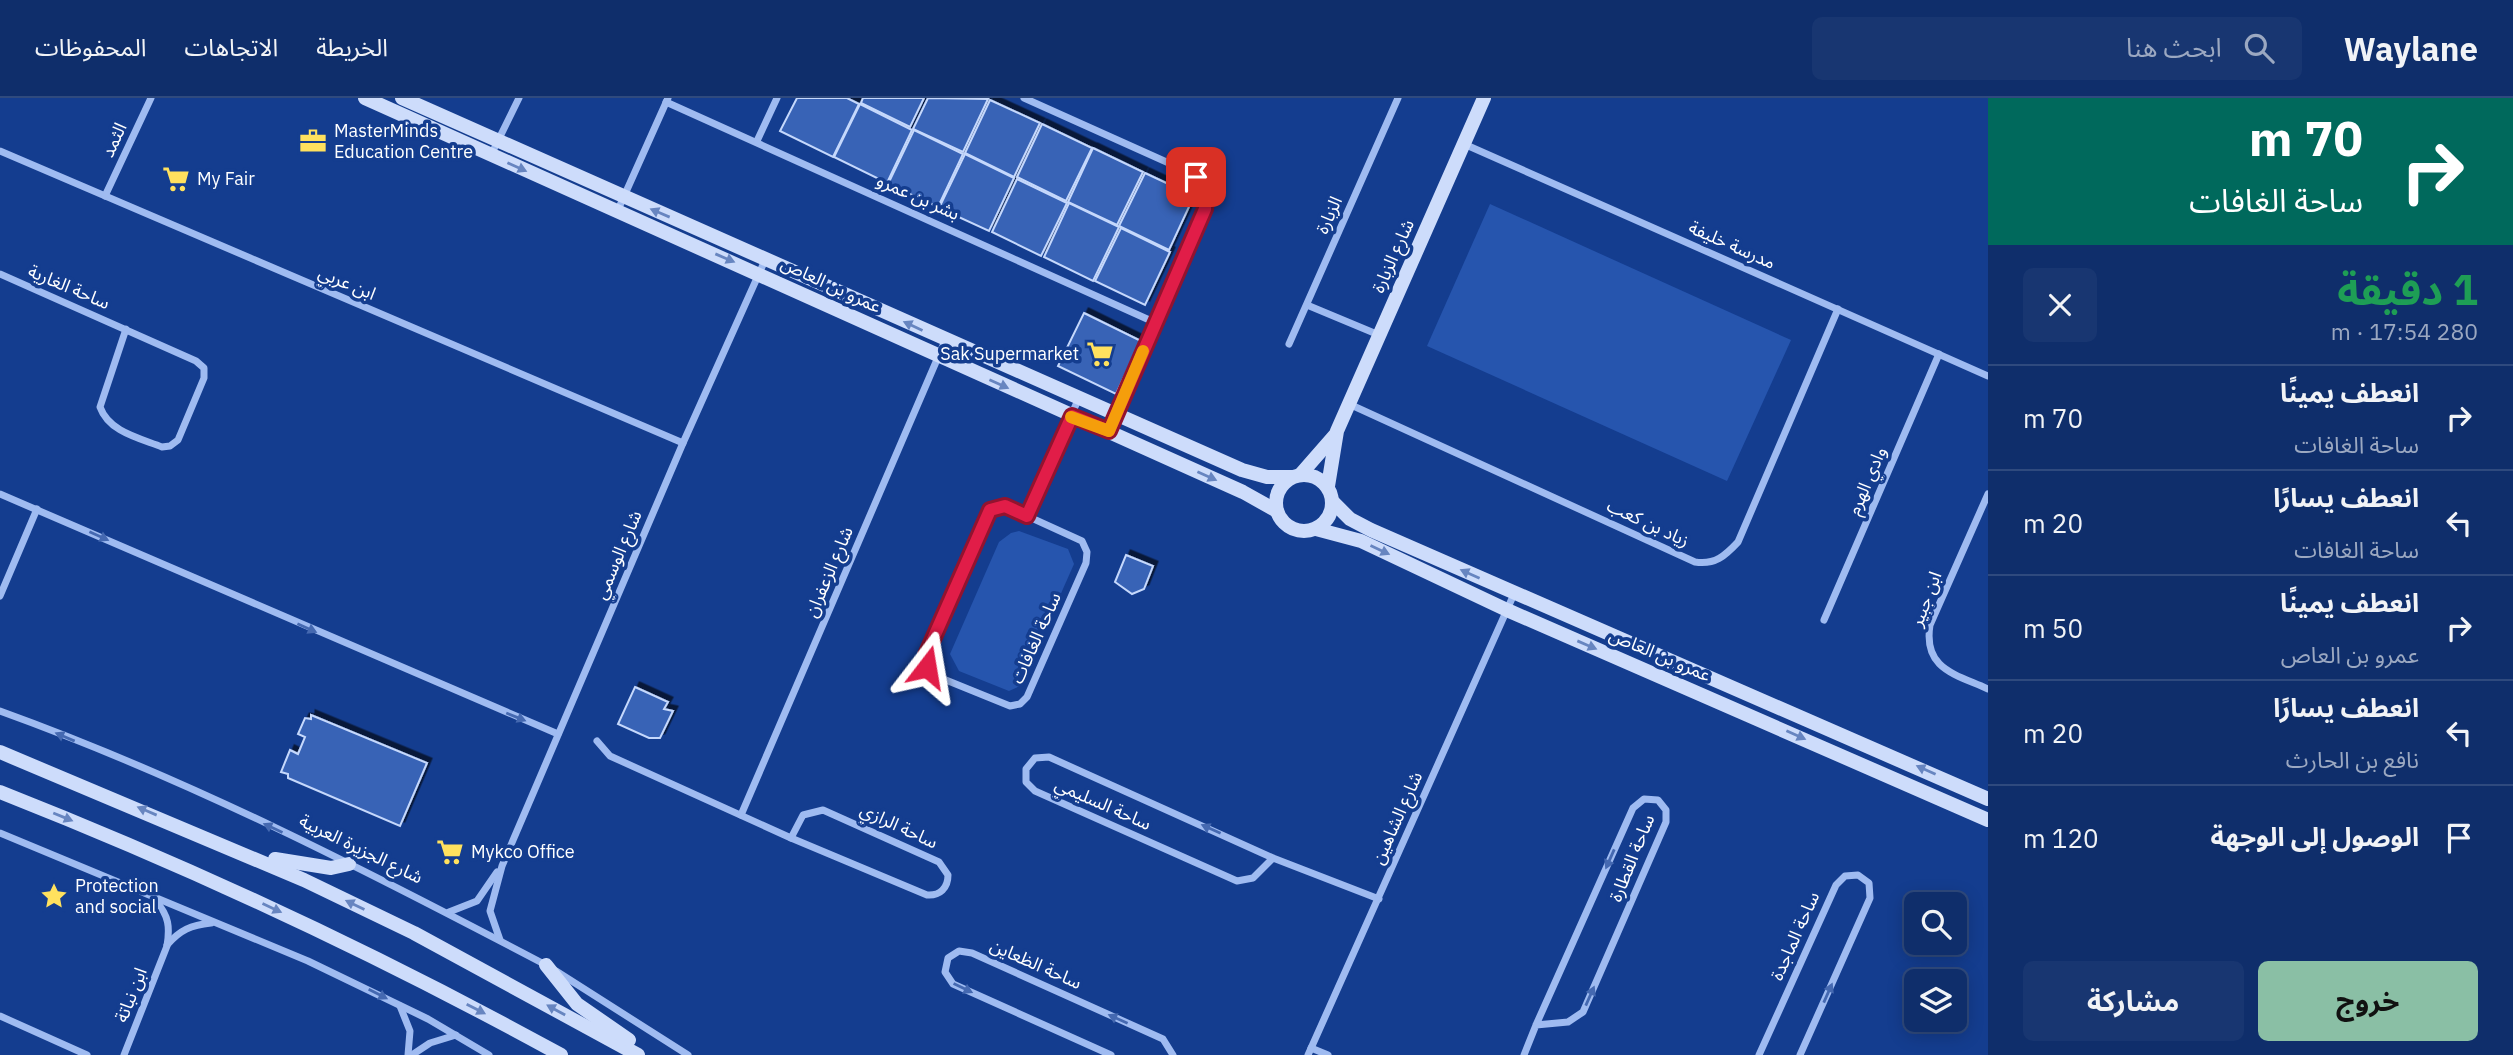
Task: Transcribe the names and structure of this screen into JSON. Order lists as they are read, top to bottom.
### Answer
{
  "streets": {
    "street": [
      "الثمد",
      "بشر بن عمرو",
      "الزبارة",
      "مدرسة خليفة",
      "شارع الزبارة",
      "ابن عربي",
      "عمرو بن العاص",
      "ساحة الغارية",
      "وادي الهرم",
      "زياد بن كعب",
      "شارع الوسمي",
      "شارع الزعفران",
      "ابن جبير",
      "ساحة الغافات",
      "ساحة السليمي",
      "شارع الشاهين",
      "ساحة الرازي",
      "شارع الجزيرة العربية",
      "ساحة القطارة",
      "ساحة الماجدة",
      "ساحة الظعاين",
      "ابن نباتة"
    ]
  },
  "crossings": [
    ["الثمد", "ابن عربي"],
    ["مدرسة خليفة", "شارع الزبارة"],
    ["مدرسة خليفة", "وادي الهرم"],
    ["مدرسة خليفة", "زياد بن كعب"],
    ["شارع الزبارة", "عمرو بن العاص"],
    ["شارع الزبارة", "زياد بن كعب"],
    ["ابن عربي", "شارع الوسمي"],
    ["عمرو بن العاص", "شارع الوسمي"],
    ["عمرو بن العاص", "شارع الزعفران"],
    ["عمرو بن العاص", "شارع الشاهين"],
    ["شارع الوسمي", "شارع الجزيرة العربية"],
    ["شارع الزعفران", "ساحة الرازي"],
    ["ساحة السليمي", "شارع الشاهين"]
  ],
  "places": {
    "office": ["MasterMinds Education Centre"],
    "supermarket": ["My Fair", "Sak Supermarket", "Mykco Office"],
    "place": ["Protection and social"]
  },
  "page": {
    "header": "Waylane",
    "search": "ابحث هنا",
    "nav": ["الخريطة", "الاتجاهات", "المحفوظات"],
    "turn": ["70 m", "ساحة الغافات"],
    "heading": ["1 دقيقة", "280 m · 17:54"],
    "list": [
      {
        "name": "انعطف يمينًا",
        "note": "ساحة الغافات",
        "value": "70 m"
      },
      {
        "name": "انعطف يسارًا",
        "note": "ساحة الغافات",
        "value": "20 m"
      },
      {
        "name": "انعطف يمينًا",
        "note": "عمرو بن العاص",
        "value": "50 m"
      },
      {
        "name": "انعطف يسارًا",
        "note": "نافع بن الحارث",
        "value": "20 m"
      },
      {
        "name": "الوصول إلى الوجهة",
        "value": "120 m"
      }
    ],
    "buttons": ["خروج", "مشاركة"]
  }
}
